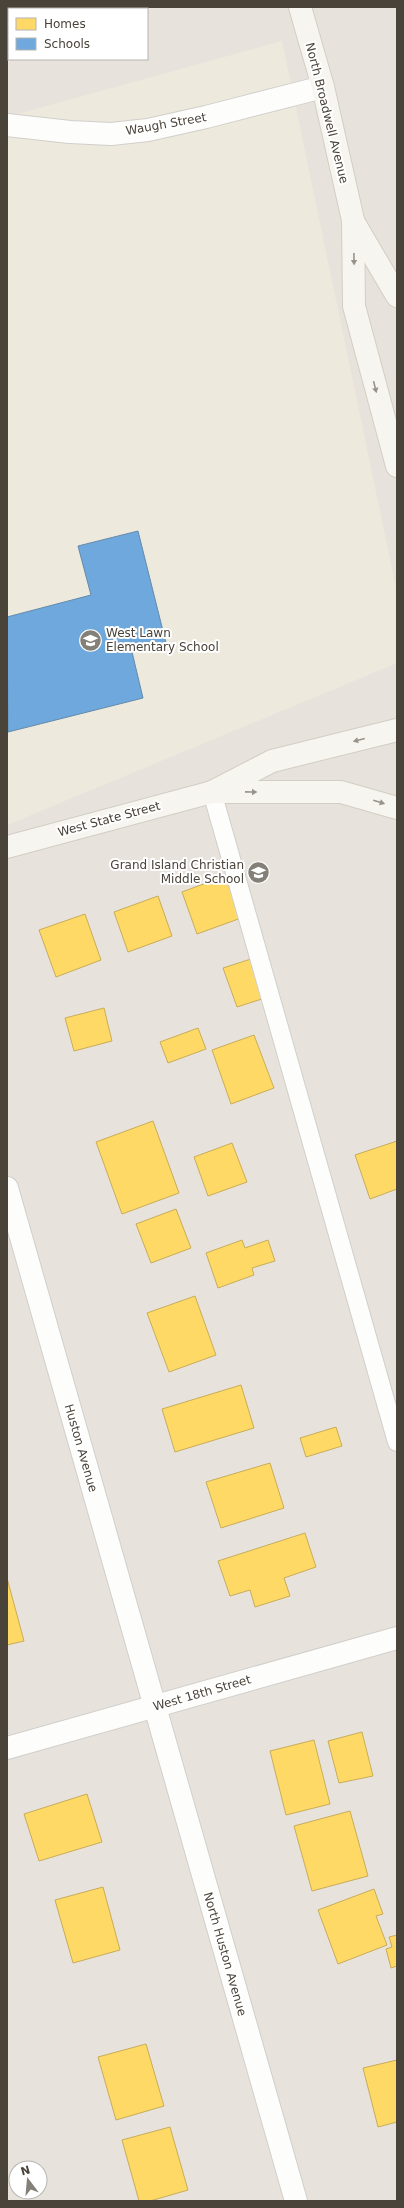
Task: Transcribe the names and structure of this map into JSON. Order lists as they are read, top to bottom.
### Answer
{
  "streets": {
    "street": [
      "North Broadwell Avenue",
      "Waugh Street",
      "West State Street",
      "Huston Avenue",
      "West 18th Street",
      "North Huston Avenue"
    ]
  },
  "crossings": [
    ["North Broadwell Avenue", "Waugh Street"],
    ["Huston Avenue", "West 18th Street"],
    ["Huston Avenue", "North Huston Avenue"],
    ["West 18th Street", "North Huston Avenue"]
  ],
  "places": {
    "school or university": ["West Lawn Elementary School", "Grand Island Christian Middle School"]
  },
  "legend": ["Homes", "Schools"],
  "north": "top"
}
